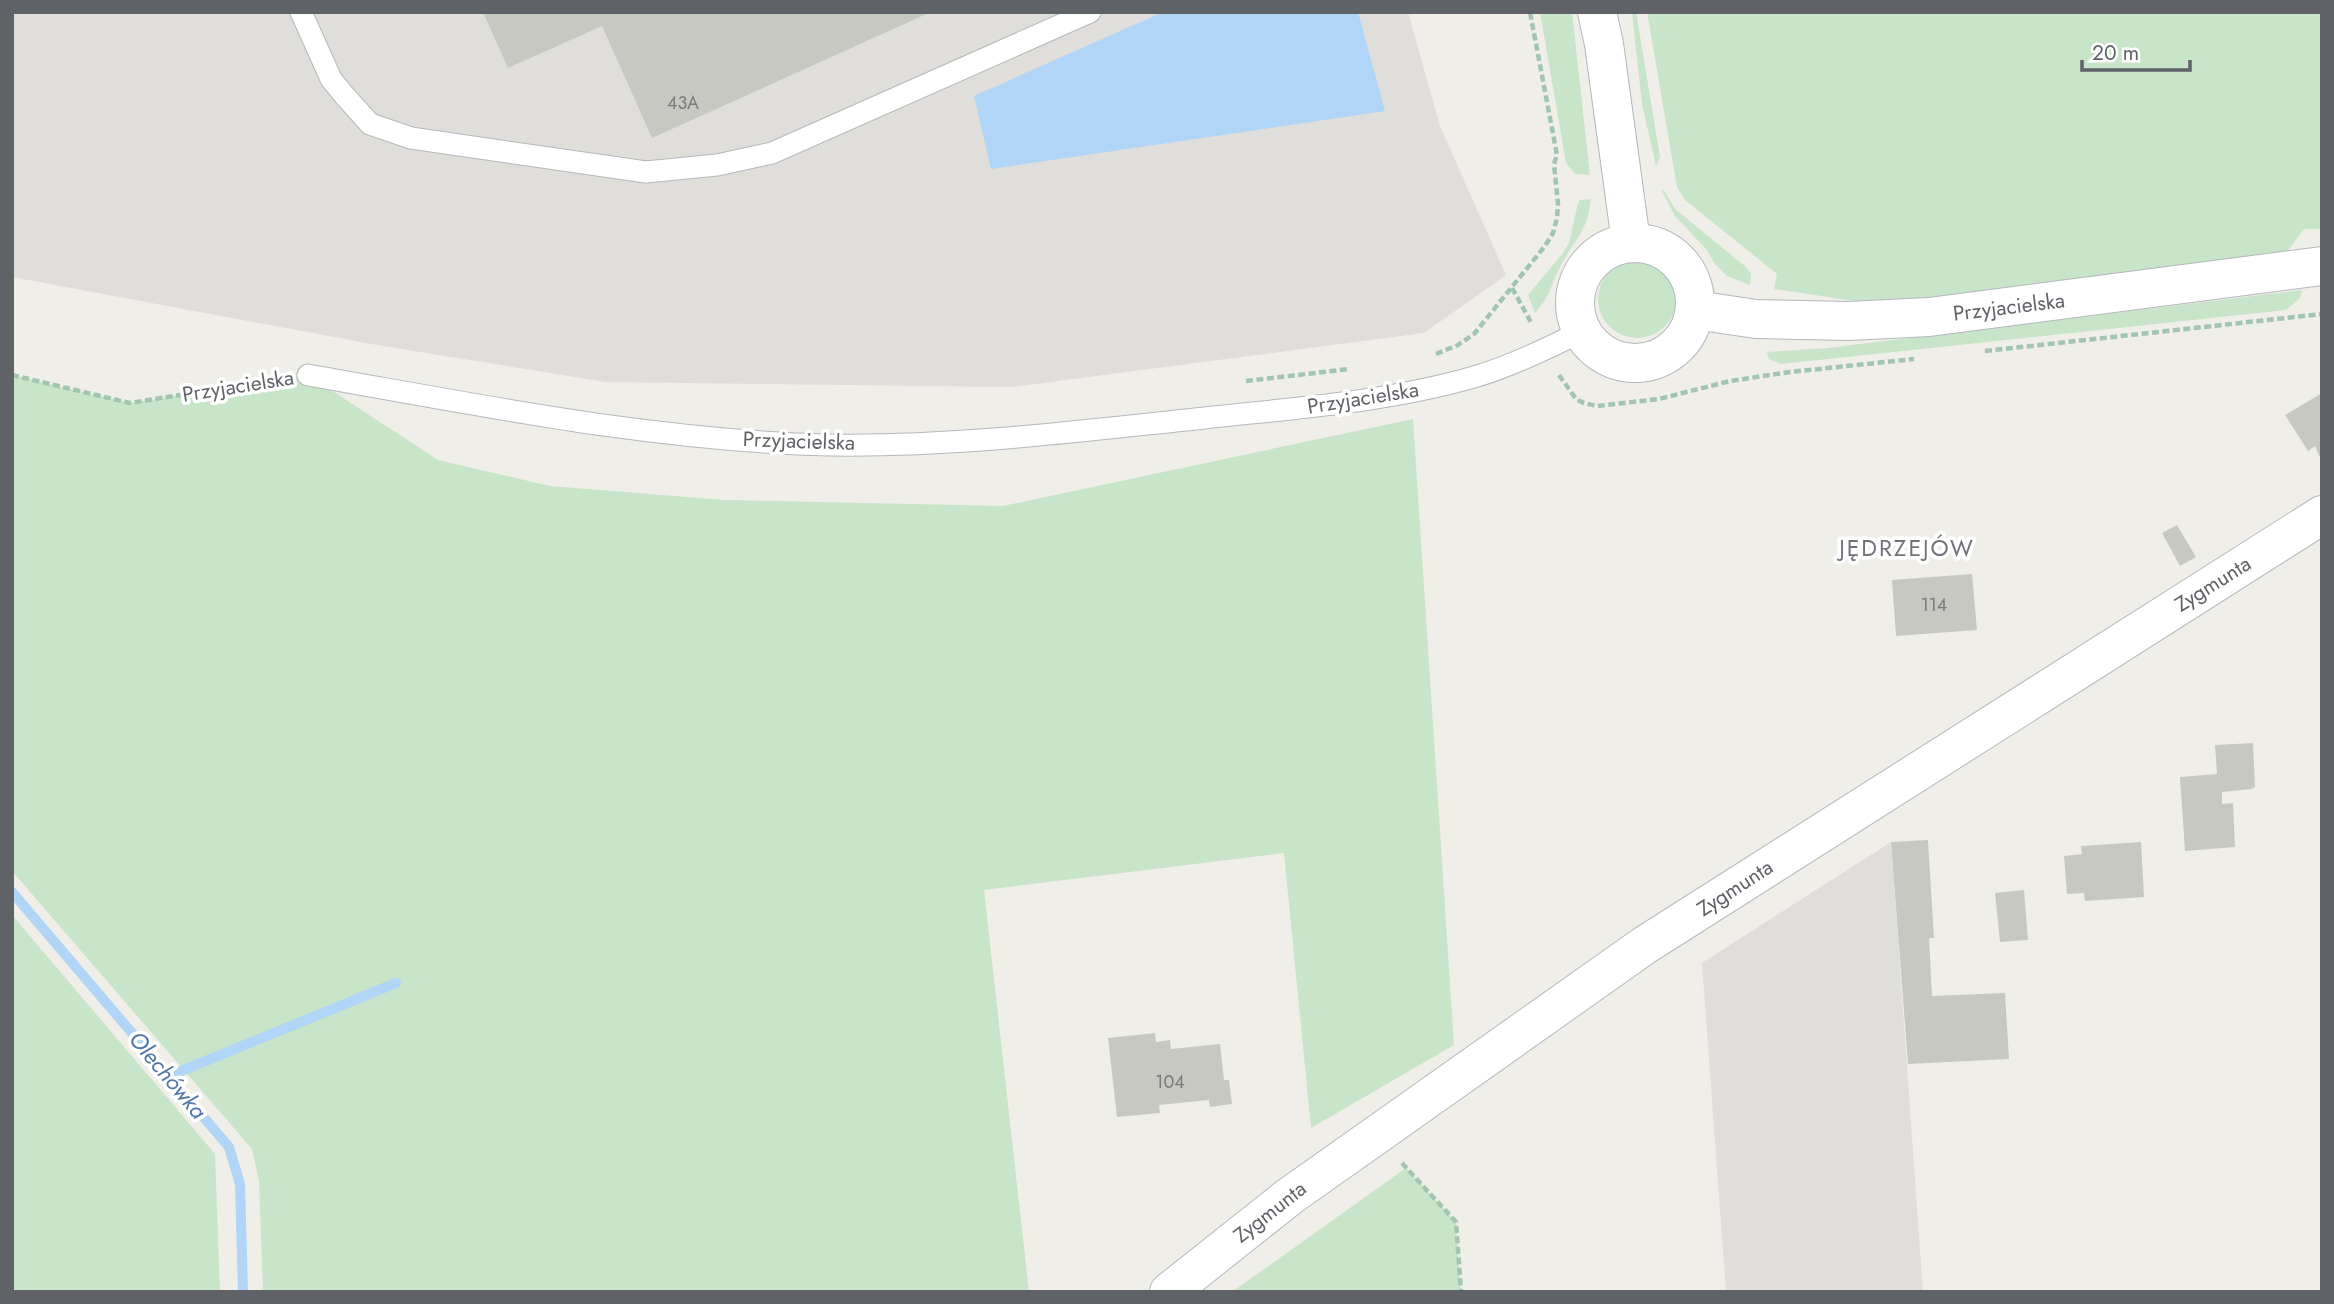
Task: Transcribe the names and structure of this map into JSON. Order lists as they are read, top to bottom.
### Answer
{
  "streets": {
    "street": ["Przyjacielska", "Zygmunta"]
  },
  "districts": ["JĘDRZEJÓW"],
  "water": ["Olechówka"],
  "house_numbers": ["43A", "114", "104"],
  "scale_bar": "20 m"
}
